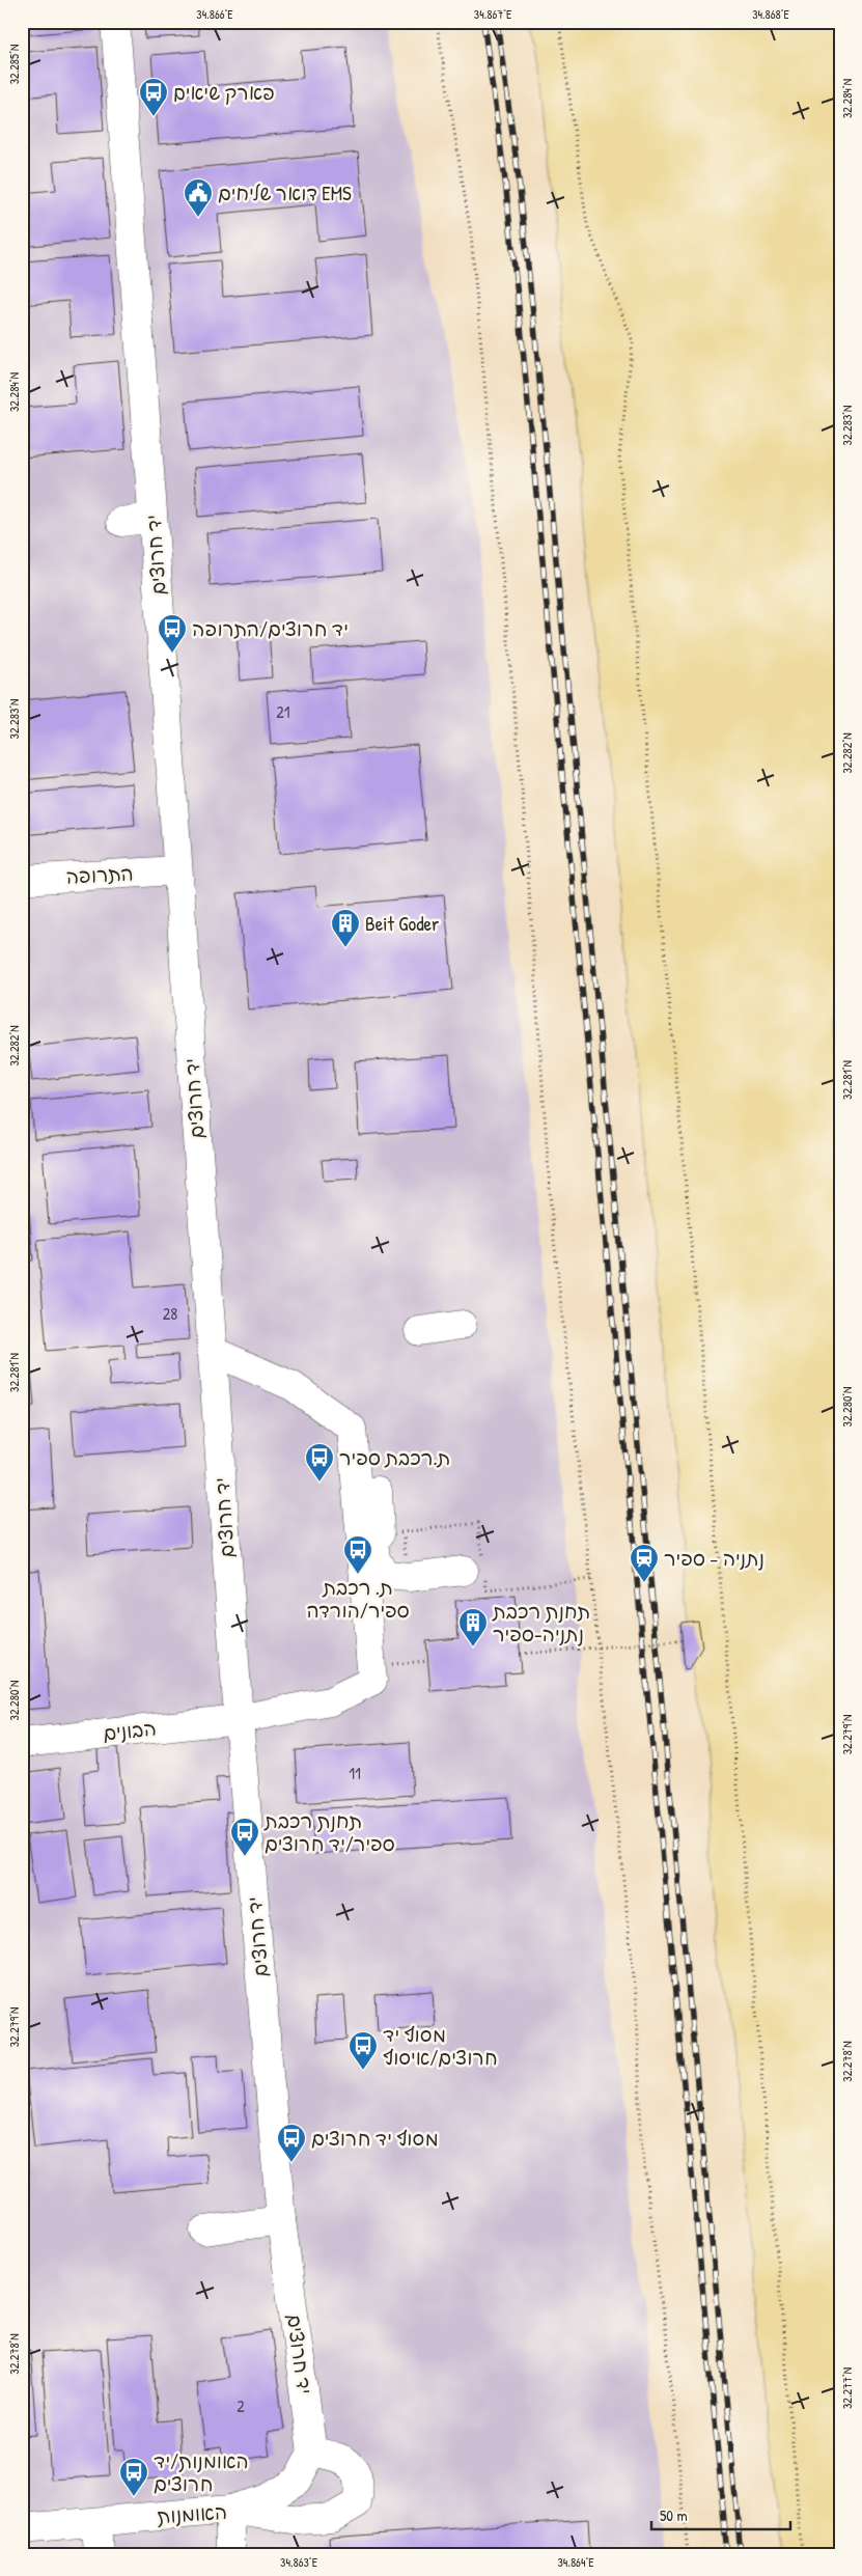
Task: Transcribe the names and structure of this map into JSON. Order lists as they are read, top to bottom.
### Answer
{
  "streets": {
    "street": [
      "יד חרוצים",
      "התרופה",
      "הבונים",
      "האומנות"
    ]
  },
  "crossings": [
    ["יד חרוצים", "התרופה"],
    ["יד חרוצים", "הבונים"],
    ["יד חרוצים", "האומנות"]
  ],
  "places": {
    "bus stop": [
      "פארק שיאים",
      "יד חרוצים/התרופה",
      "ת.רכבת ספיר",
      "ת. רכבת ספיר/הורדה",
      "תחנת רכבת ספיר/יד חרוצים",
      "מסוף יד חרוצים/איסוף",
      "מסוף יד חרוצים",
      "האומנות/יד חרוצים"
    ],
    "public building": ["דואר שליחים EMS"],
    "building": ["Beit Goder", "תחנת רכבת נתניה-ספיר"],
    "station": ["נתניה – ספיר"]
  },
  "house_numbers": [
    "21",
    "28",
    "11",
    "2"
  ],
  "scale_bar": "50 m",
  "coordinates": [
    "34.866°E",
    "34.867°E",
    "34.868°E",
    "32.285°N",
    "32.284°N",
    "32.283°N",
    "32.282°N",
    "32.281°N",
    "32.280°N",
    "32.279°N",
    "32.278°N",
    "32.277°N",
    "34.863°E",
    "34.864°E"
  ]
}
